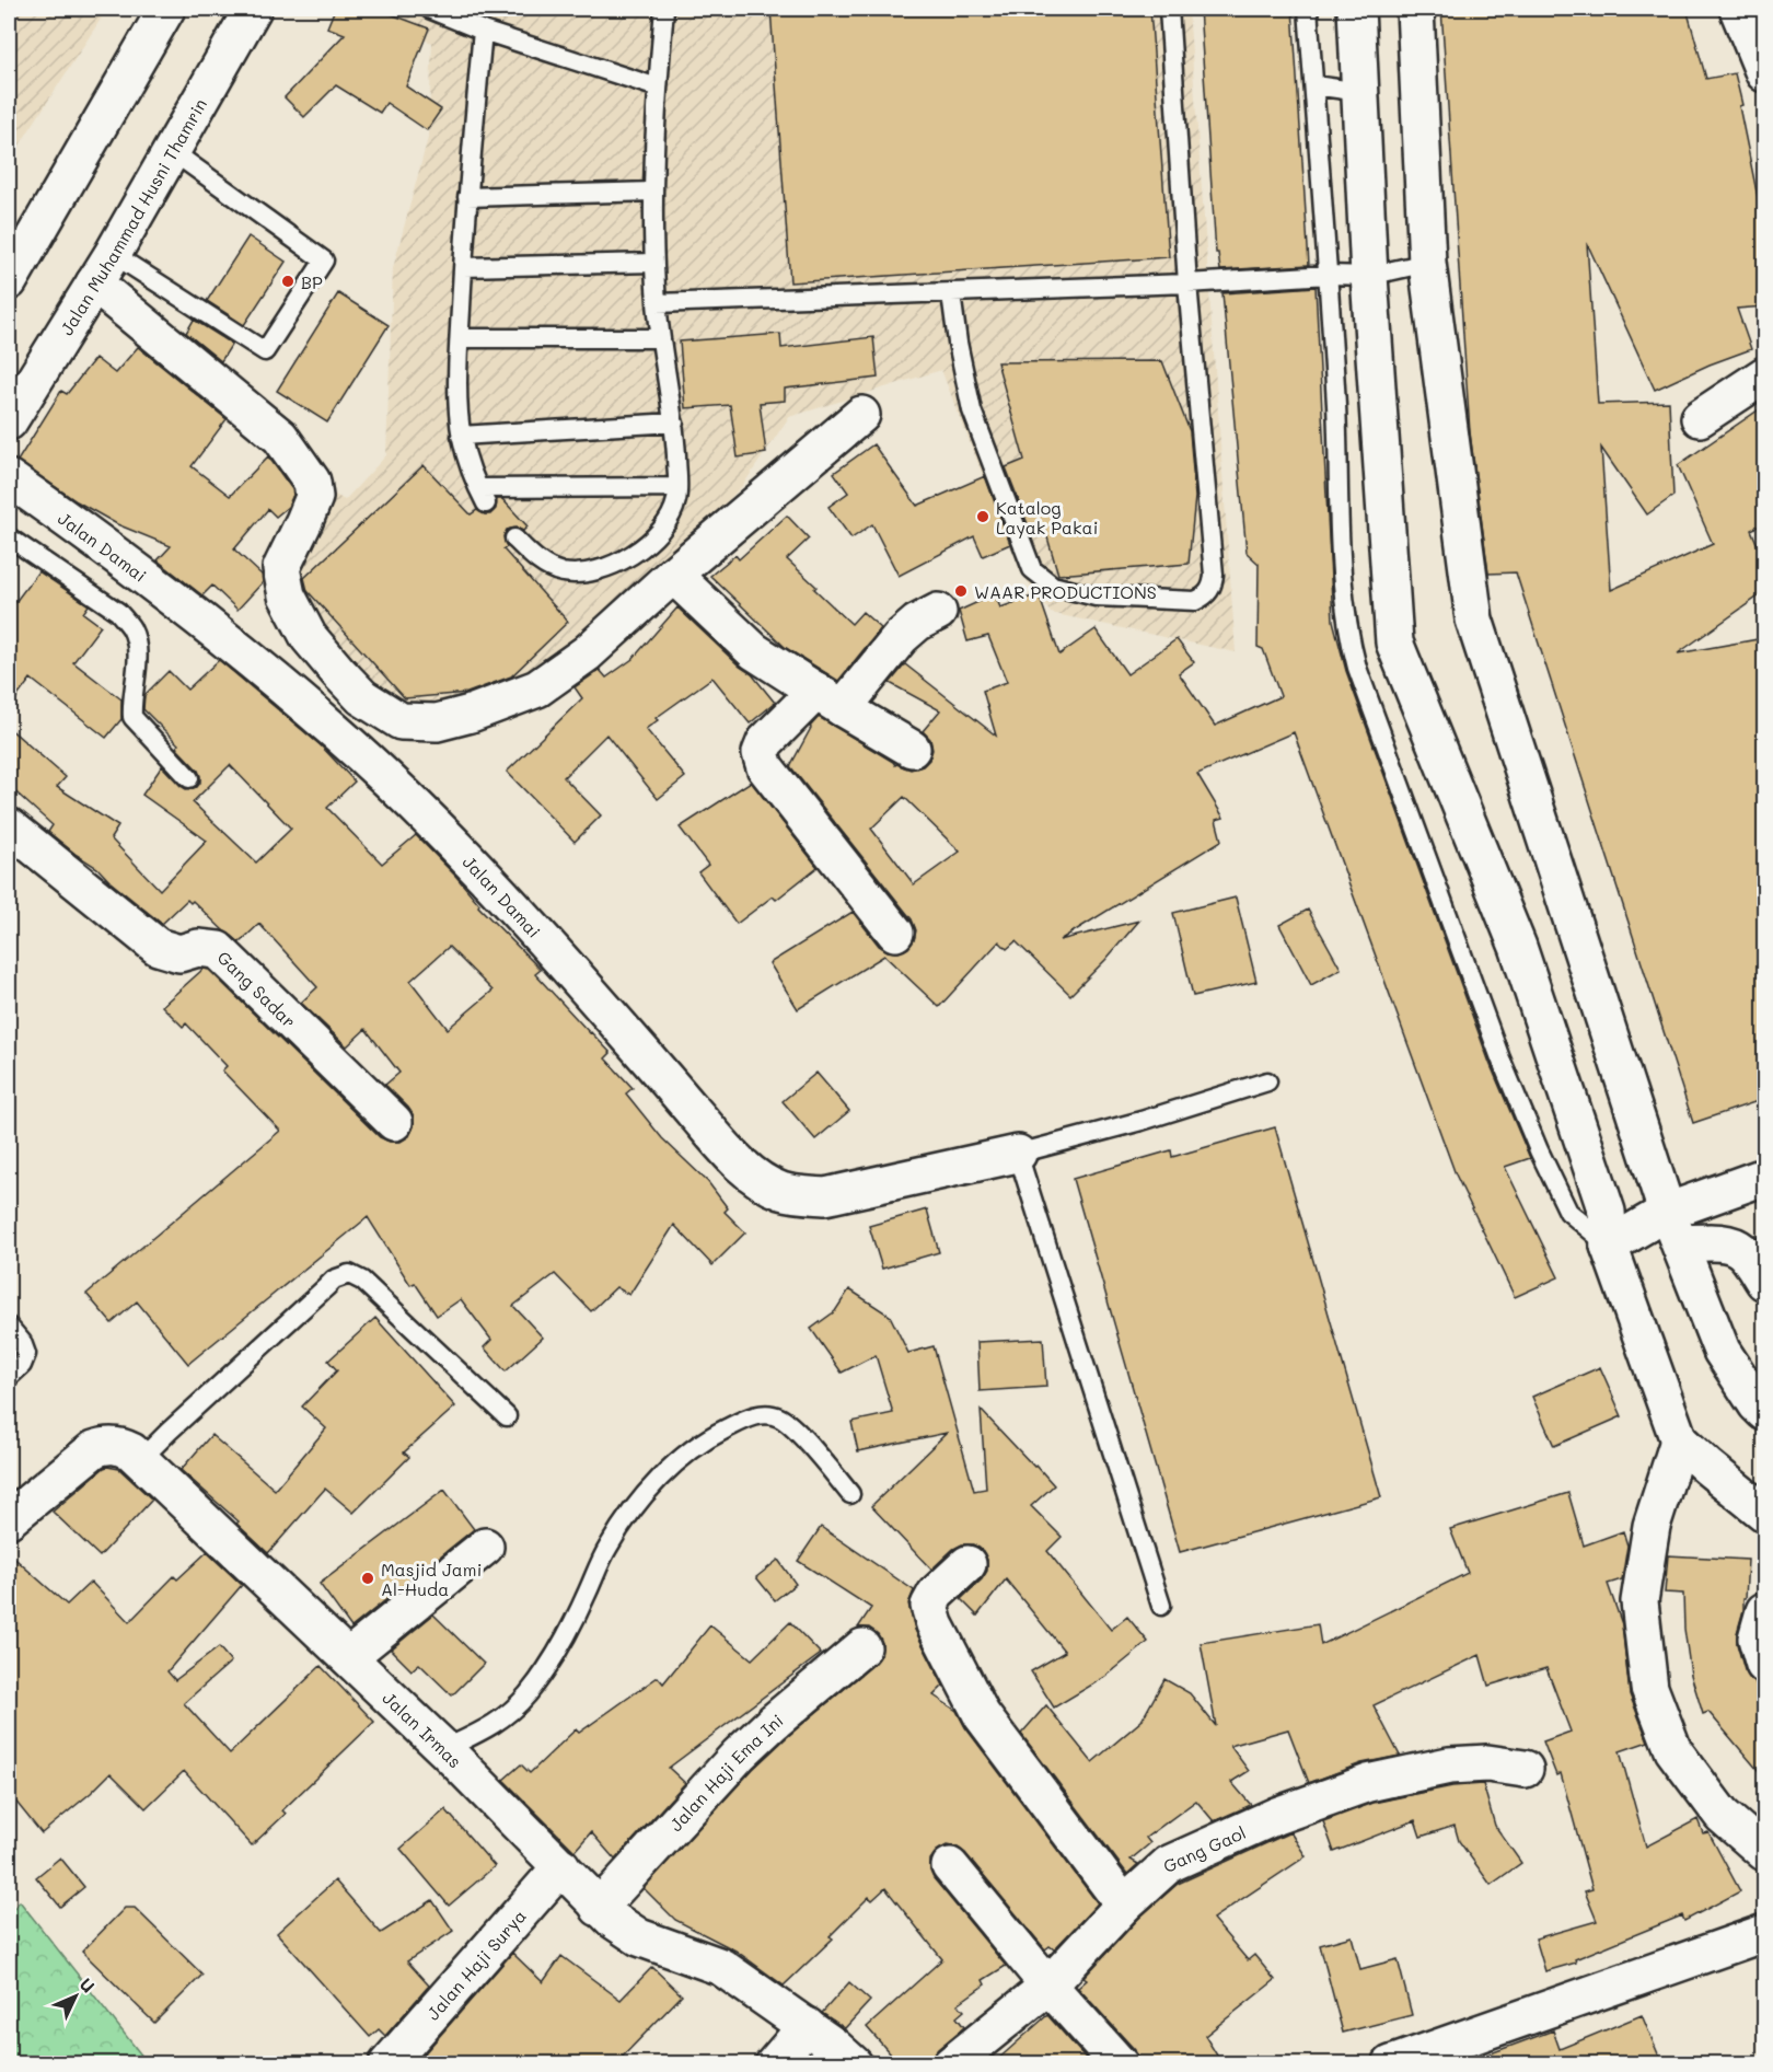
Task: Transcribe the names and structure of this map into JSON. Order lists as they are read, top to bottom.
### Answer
{
  "streets": {
    "street": [
      "Jalan Muhammad Husni Thamrin",
      "Jalan Damai",
      "Gang Sadar",
      "Jalan Irmas",
      "Jalan Haji Ema Ini",
      "Gang Gaol",
      "Jalan Haji Surya"
    ]
  },
  "crossings": [
    ["Jalan Irmas", "Jalan Haji Ema Ini"],
    ["Jalan Irmas", "Jalan Haji Surya"]
  ],
  "places": [
    "BP",
    "Katalog Layak Pakai",
    "WAAR PRODUCTIONS",
    "Masjid Jami Al-Huda"
  ],
  "north": "top right"
}
